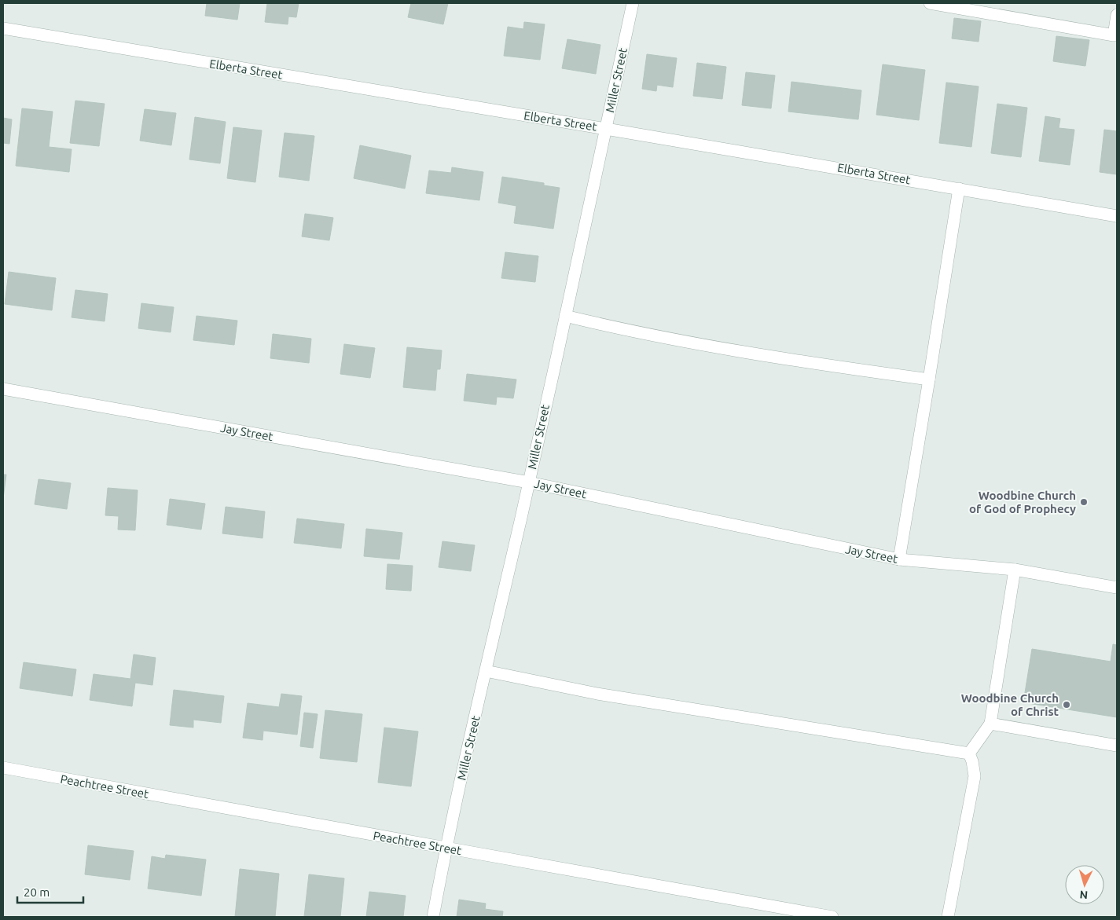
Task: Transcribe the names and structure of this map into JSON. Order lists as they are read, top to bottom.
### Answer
{
  "streets": {
    "street": [
      "Elberta Street",
      "Miller Street",
      "Jay Street",
      "Peachtree Street"
    ]
  },
  "crossings": [
    ["Elberta Street", "Miller Street"],
    ["Miller Street", "Jay Street"],
    ["Miller Street", "Peachtree Street"]
  ],
  "places": ["Woodbine Church of God of Prophecy", "Woodbine Church of Christ"],
  "scale_bar": "20 m",
  "north": "bottom"
}
